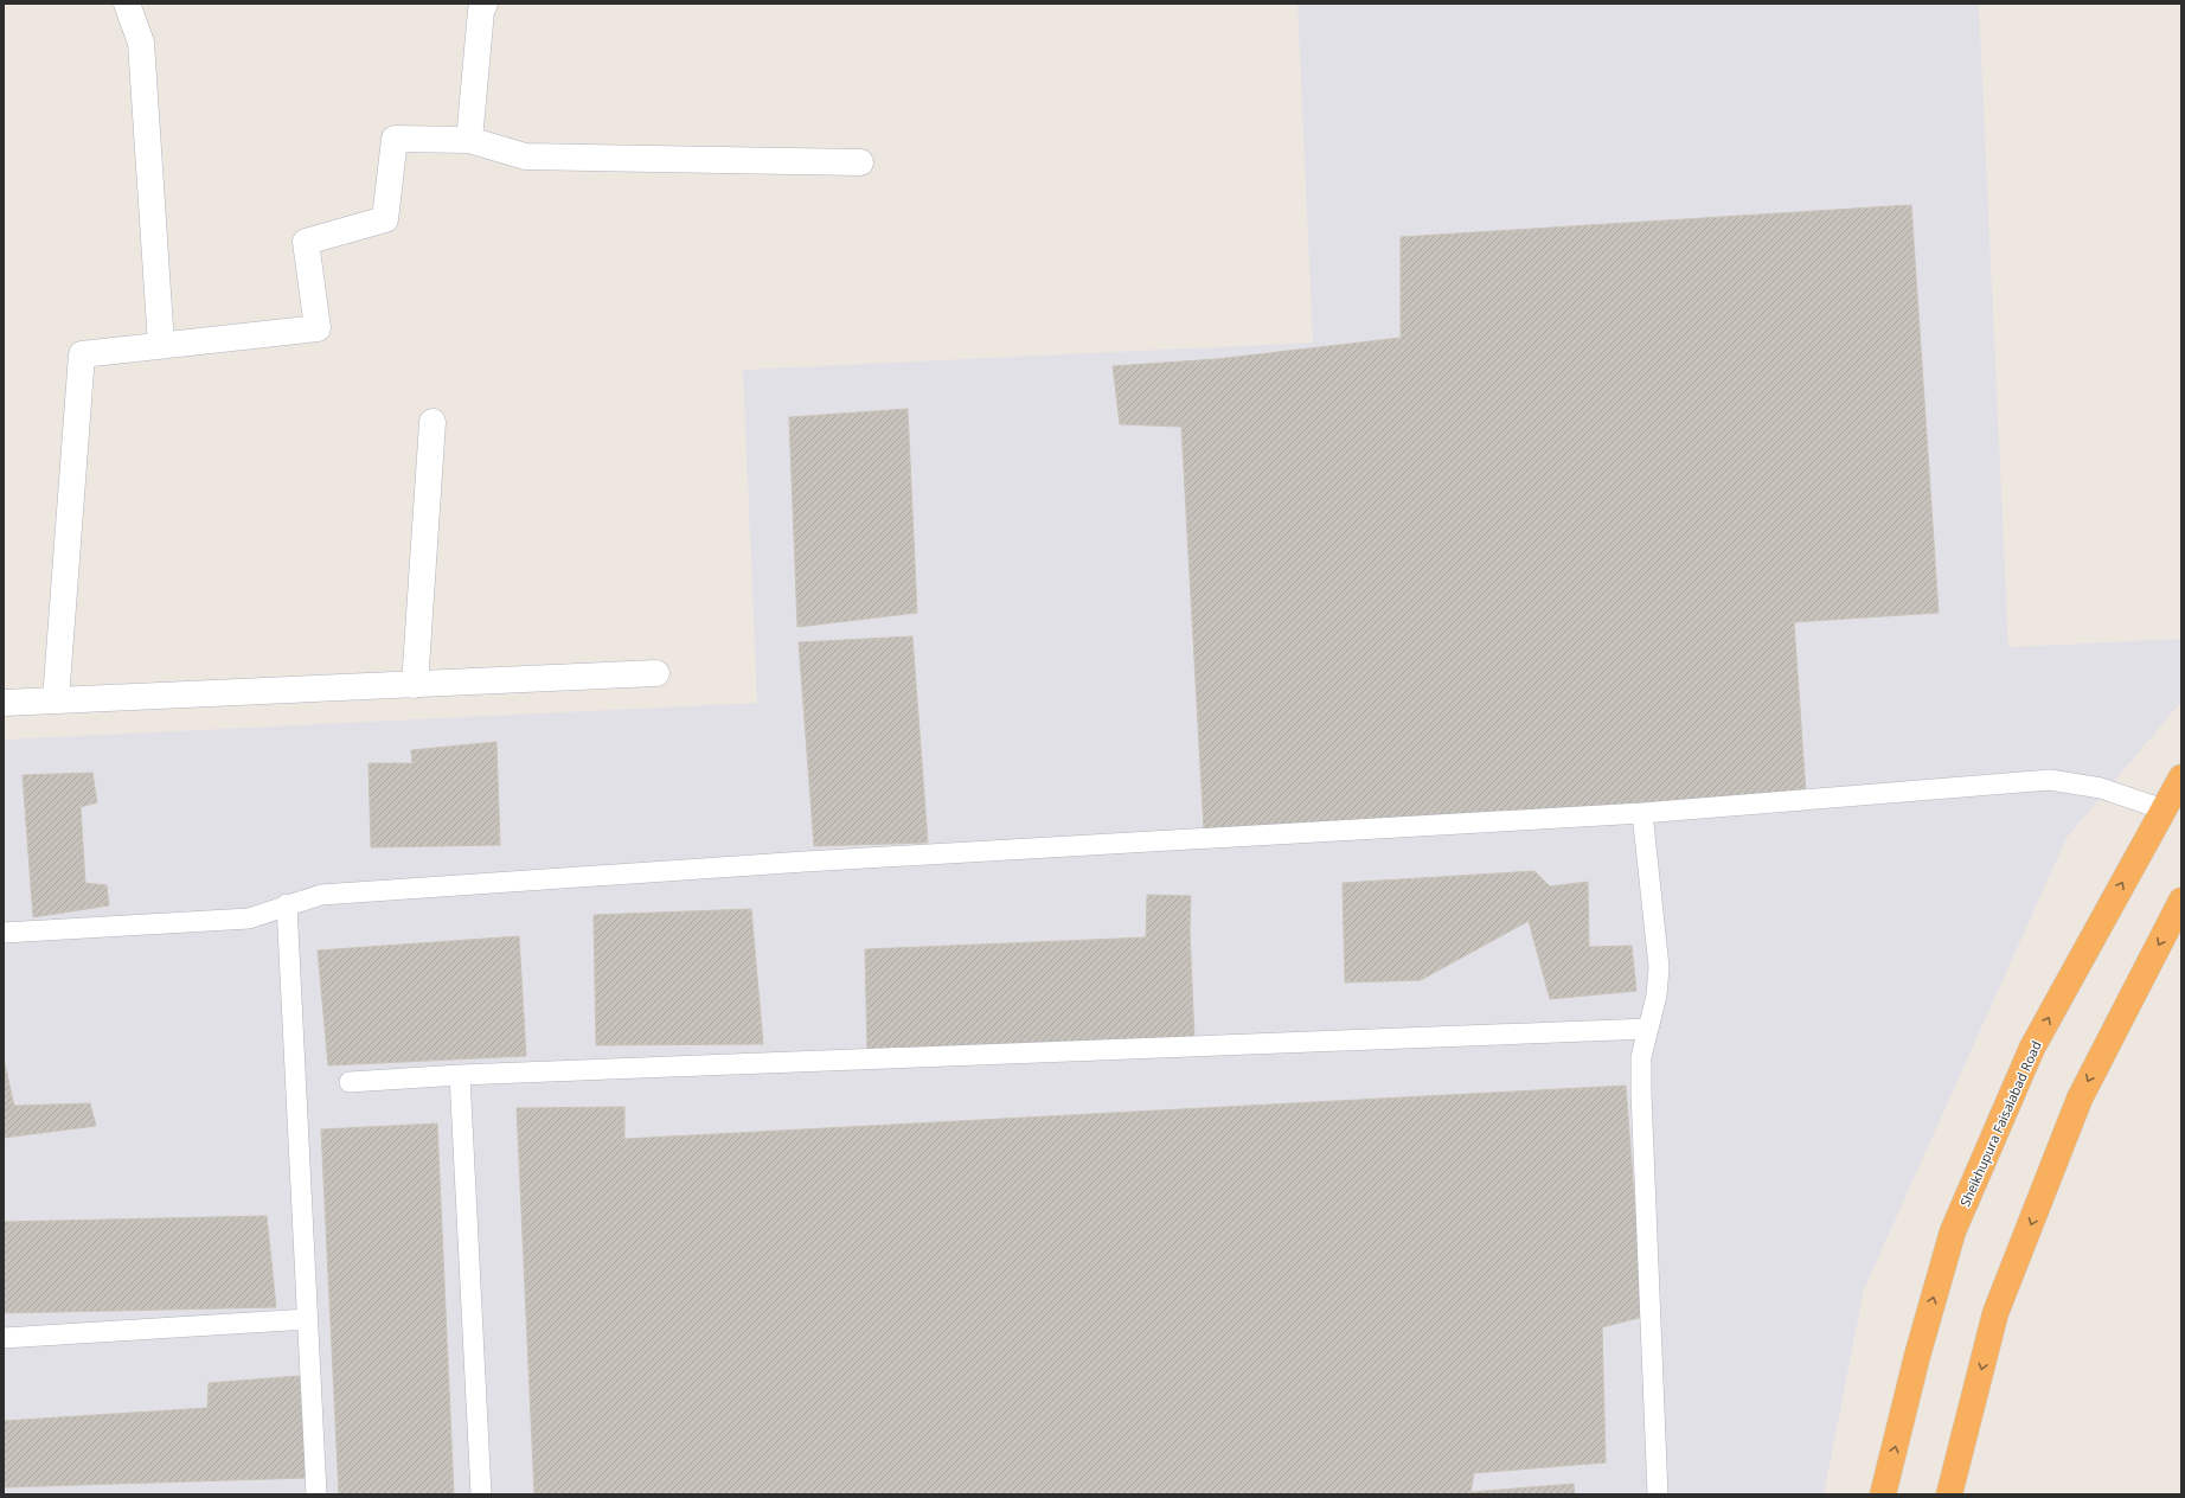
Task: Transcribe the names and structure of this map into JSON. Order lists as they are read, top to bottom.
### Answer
{
  "streets": {
    "highway": ["Sheikhupura Faisalabad Road"]
  }
}
